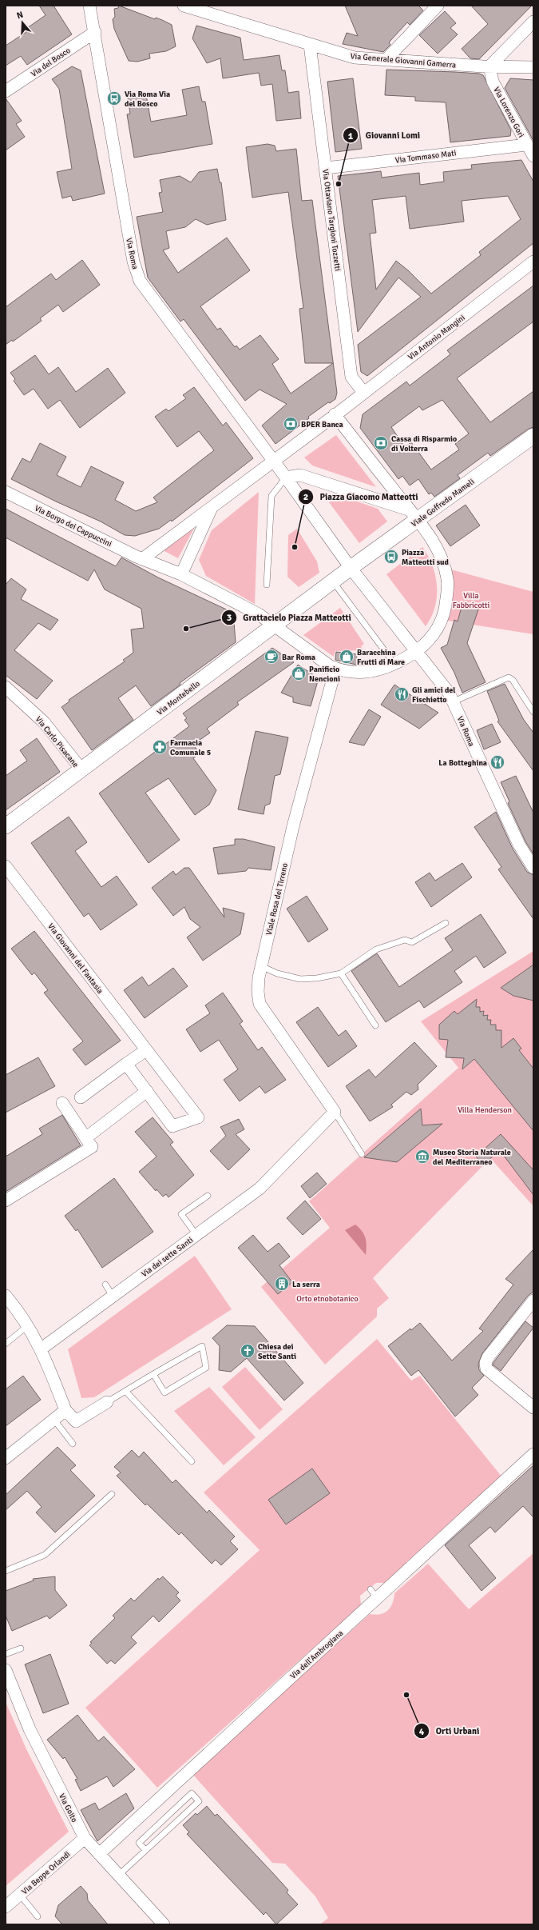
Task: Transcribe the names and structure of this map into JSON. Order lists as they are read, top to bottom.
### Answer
{
  "streets": {
    "street": [
      "Via Generale Giovanni Gamerra",
      "Via del Bosco",
      "Via Lorenzo Gori",
      "Via Tommaso Mati",
      "Via Ottaviano Targioni Tozzetti",
      "Via Roma",
      "Via Antonio Mangini",
      "Viale Goffredo Mameli",
      "Via Borgo dei Cappuccini",
      "Via Montebello",
      "Via Carlo Pisacane",
      "Viale Rosa del Tirreno",
      "Via Giovanni del Fantasia",
      "Via dei sette Santi",
      "Via dell'Ambrogiana",
      "Via Goito",
      "Via Beppe Orlandi"
    ]
  },
  "crossings": [
    ["Via Generale Giovanni Gamerra", "Via Lorenzo Gori"],
    ["Via Generale Giovanni Gamerra", "Via Ottaviano Targioni Tozzetti"],
    ["Via del Bosco", "Via Roma"],
    ["Via Lorenzo Gori", "Via Tommaso Mati"],
    ["Via Tommaso Mati", "Via Ottaviano Targioni Tozzetti"],
    ["Via Ottaviano Targioni Tozzetti", "Via Antonio Mangini"],
    ["Via Roma", "Via Antonio Mangini"],
    ["Via Roma", "Viale Goffredo Mameli"],
    ["Via Roma", "Via Borgo dei Cappuccini"],
    ["Via Roma", "Via Montebello"],
    ["Via Antonio Mangini", "Via Borgo dei Cappuccini"],
    ["Viale Goffredo Mameli", "Via Borgo dei Cappuccini"],
    ["Viale Goffredo Mameli", "Via Montebello"],
    ["Via Borgo dei Cappuccini", "Via Montebello"],
    ["Via Borgo dei Cappuccini", "Viale Rosa del Tirreno"],
    ["Via Montebello", "Via Carlo Pisacane"],
    ["Viale Rosa del Tirreno", "Via dei sette Santi"],
    ["Via dell'Ambrogiana", "Via Goito"],
    ["Via Goito", "Via Beppe Orlandi"]
  ],
  "parks": ["Villa Fabbricotti", "Villa Henderson", "Orto etnobotanico"],
  "places": {
    "bus stop": ["Via Roma Via del Bosco", "Piazza Matteotti sud"],
    "other": [
      "Giovanni Lomi",
      "Piazza Giacomo Matteotti",
      "Grattacielo Piazza Matteotti",
      "Orti Urbani"
    ],
    "bank": ["BPER Banca", "Cassa di Risparmio di Volterra"],
    "cafe": ["Bar Roma"],
    "shop": ["Baracchina Frutti di Mare", "Panificio Nencioni"],
    "restaurant": ["Gli amici del Fischietto", "La Botteghina"],
    "pharmacy": ["Farmacia Comunale 5"],
    "museum": ["Museo Storia Naturale del Mediterraneo"],
    "building": ["La serra"],
    "church": ["Chiesa dei Sette Santi"]
  },
  "north": "top"
}
